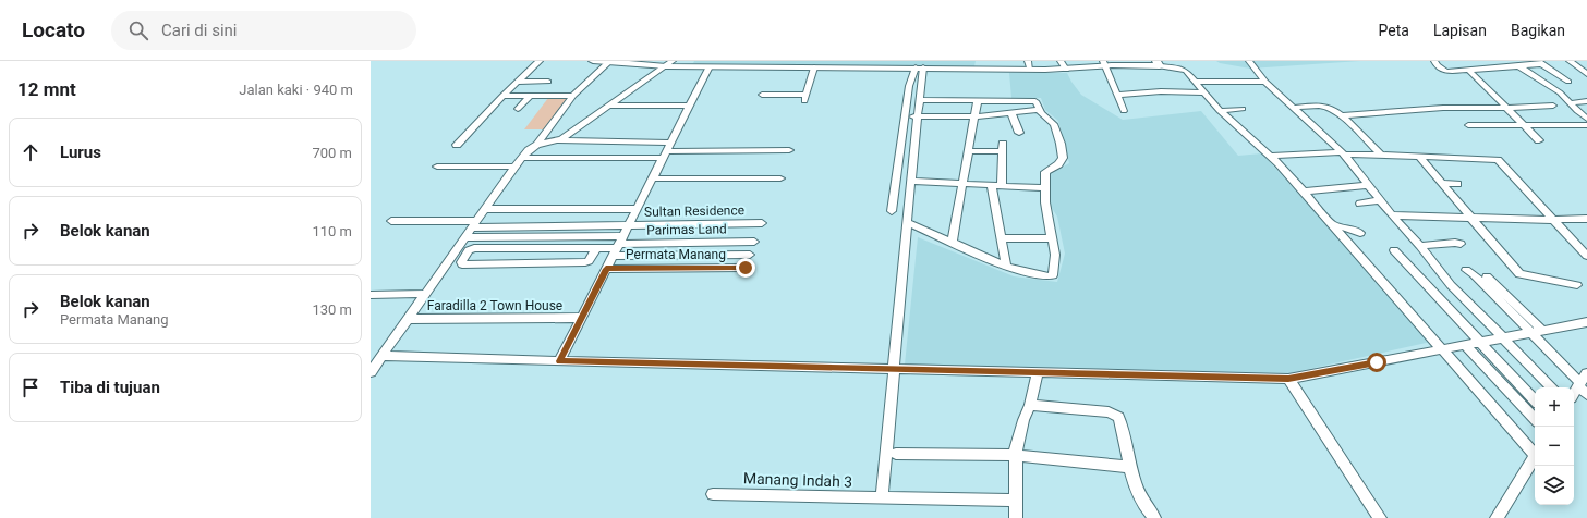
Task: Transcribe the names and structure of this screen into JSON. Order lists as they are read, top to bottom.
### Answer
{
  "streets": {
    "street": [
      "Sultan Residence",
      "Parimas Land",
      "Permata Manang",
      "Faradilla 2 Town House",
      "Manang Indah 3"
    ]
  },
  "page": {
    "header": "Locato",
    "search": "Cari di sini",
    "nav": ["Peta", "Lapisan", "Bagikan"],
    "heading": ["12 mnt", "Jalan kaki · 940 m"],
    "list": [
      ["Lurus", "700 m"],
      ["Belok kanan", "110 m"],
      ["Belok kanan", "Permata Manang", "130 m"],
      "Tiba di tujuan"
    ],
    "map_buttons": ["+", "−"]
  }
}
